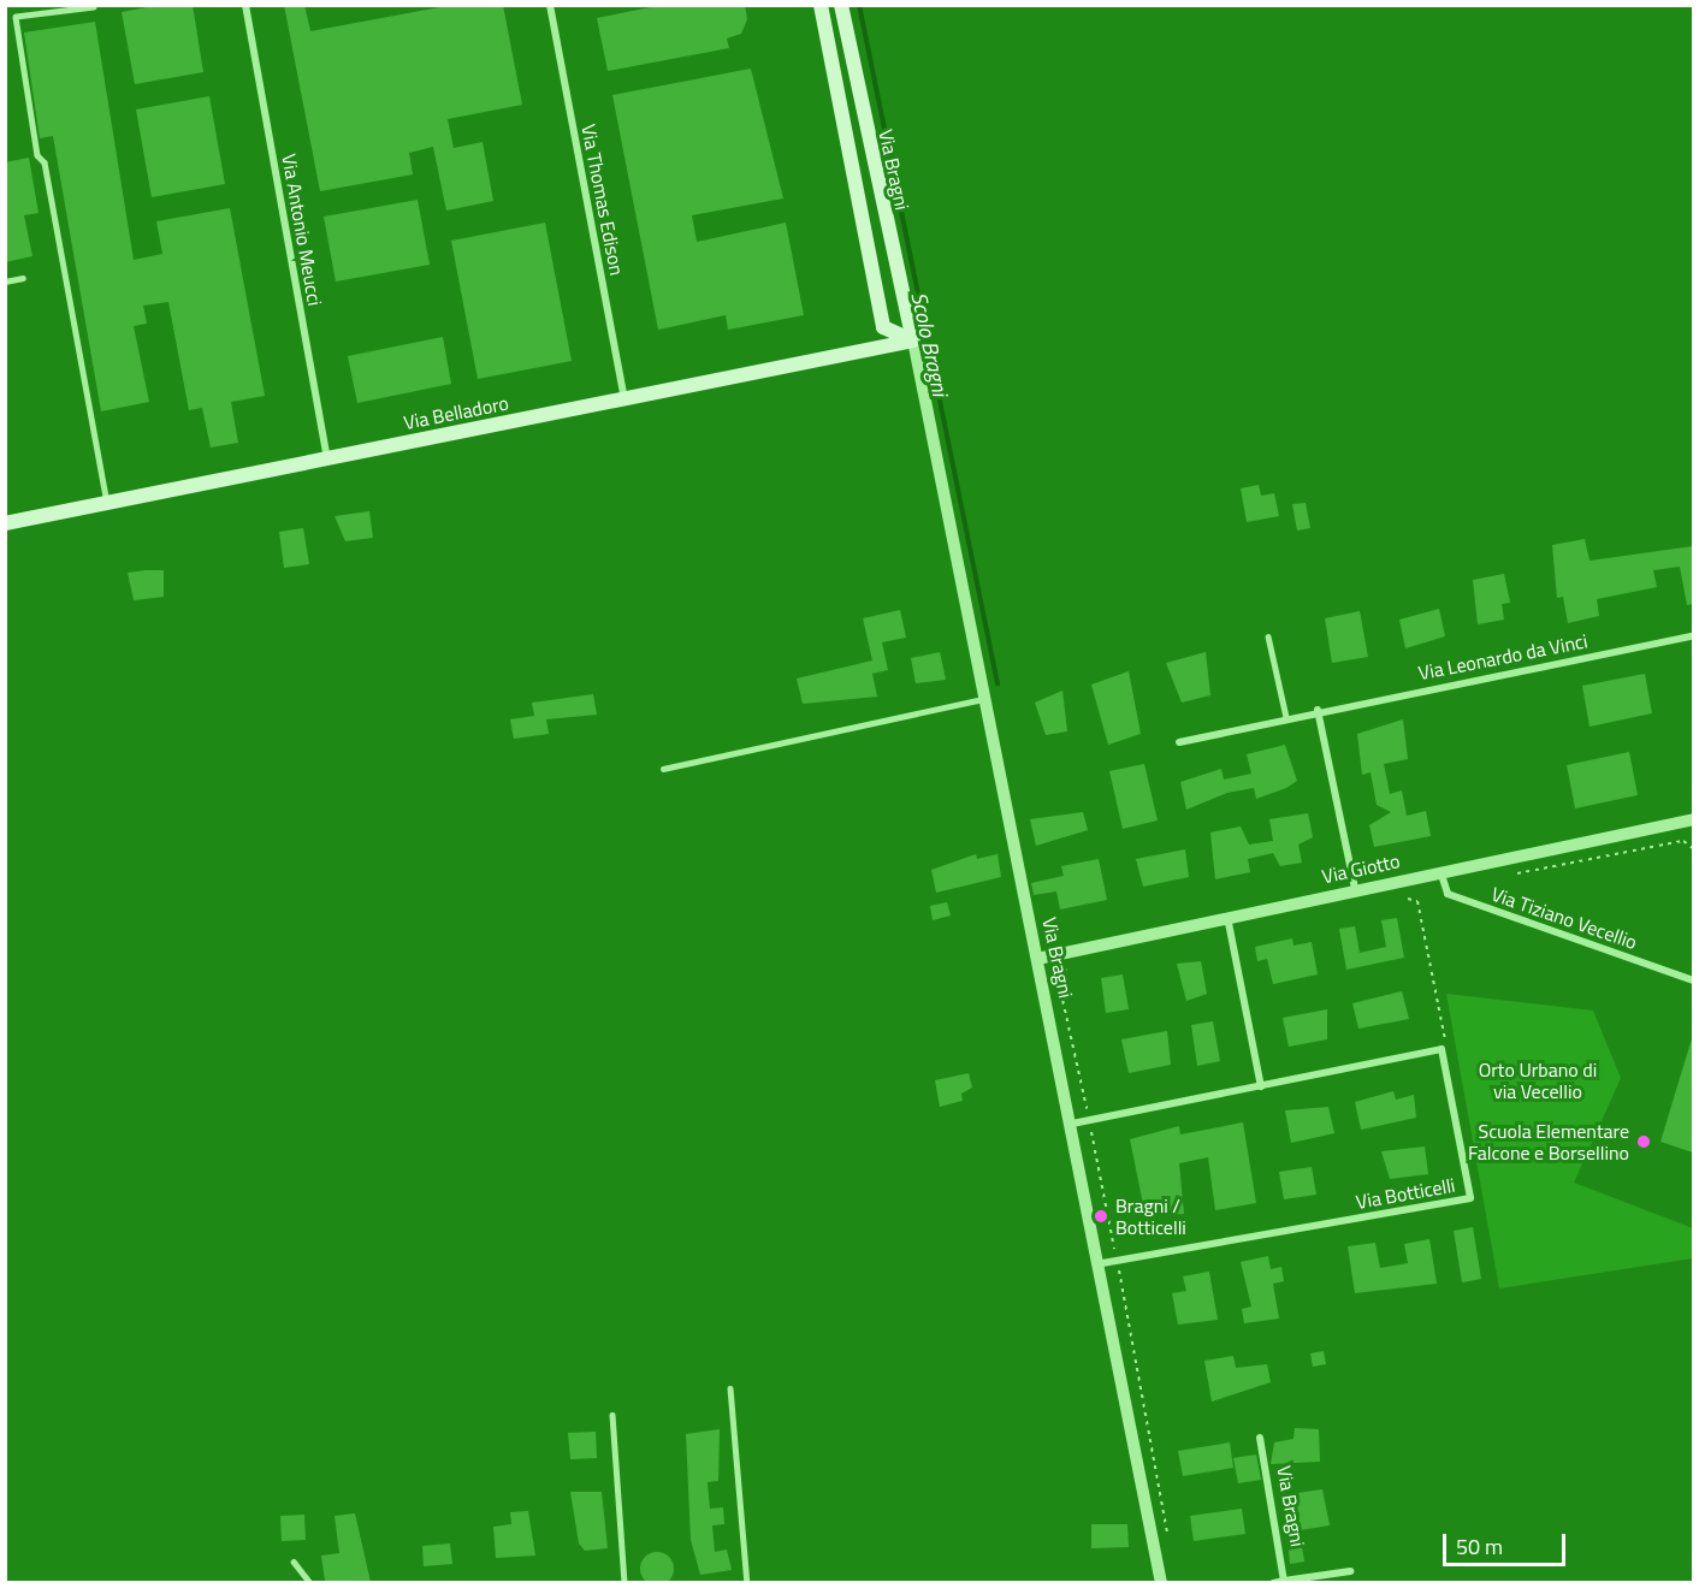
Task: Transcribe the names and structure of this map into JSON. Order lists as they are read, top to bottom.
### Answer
{
  "streets": {
    "main road": ["Via Bragni", "Via Belladoro"],
    "street": [
      "Via Thomas Edison",
      "Via Antonio Meucci",
      "Via Leonardo da Vinci",
      "Via Giotto",
      "Via Tiziano Vecellio",
      "Via Botticelli"
    ]
  },
  "crossings": [
    ["Via Bragni", "Via Belladoro"],
    ["Via Bragni", "Via Giotto"],
    ["Via Bragni", "Via Botticelli"],
    ["Via Thomas Edison", "Via Belladoro"],
    ["Via Antonio Meucci", "Via Belladoro"],
    ["Via Giotto", "Via Tiziano Vecellio"]
  ],
  "water": ["Scolo Bragni"],
  "parks": ["Orto Urbano di via Vecellio"],
  "places": ["Scuola Elementare Falcone e Borsellino", "Bragni / Botticelli"],
  "scale_bar": "50 m"
}
